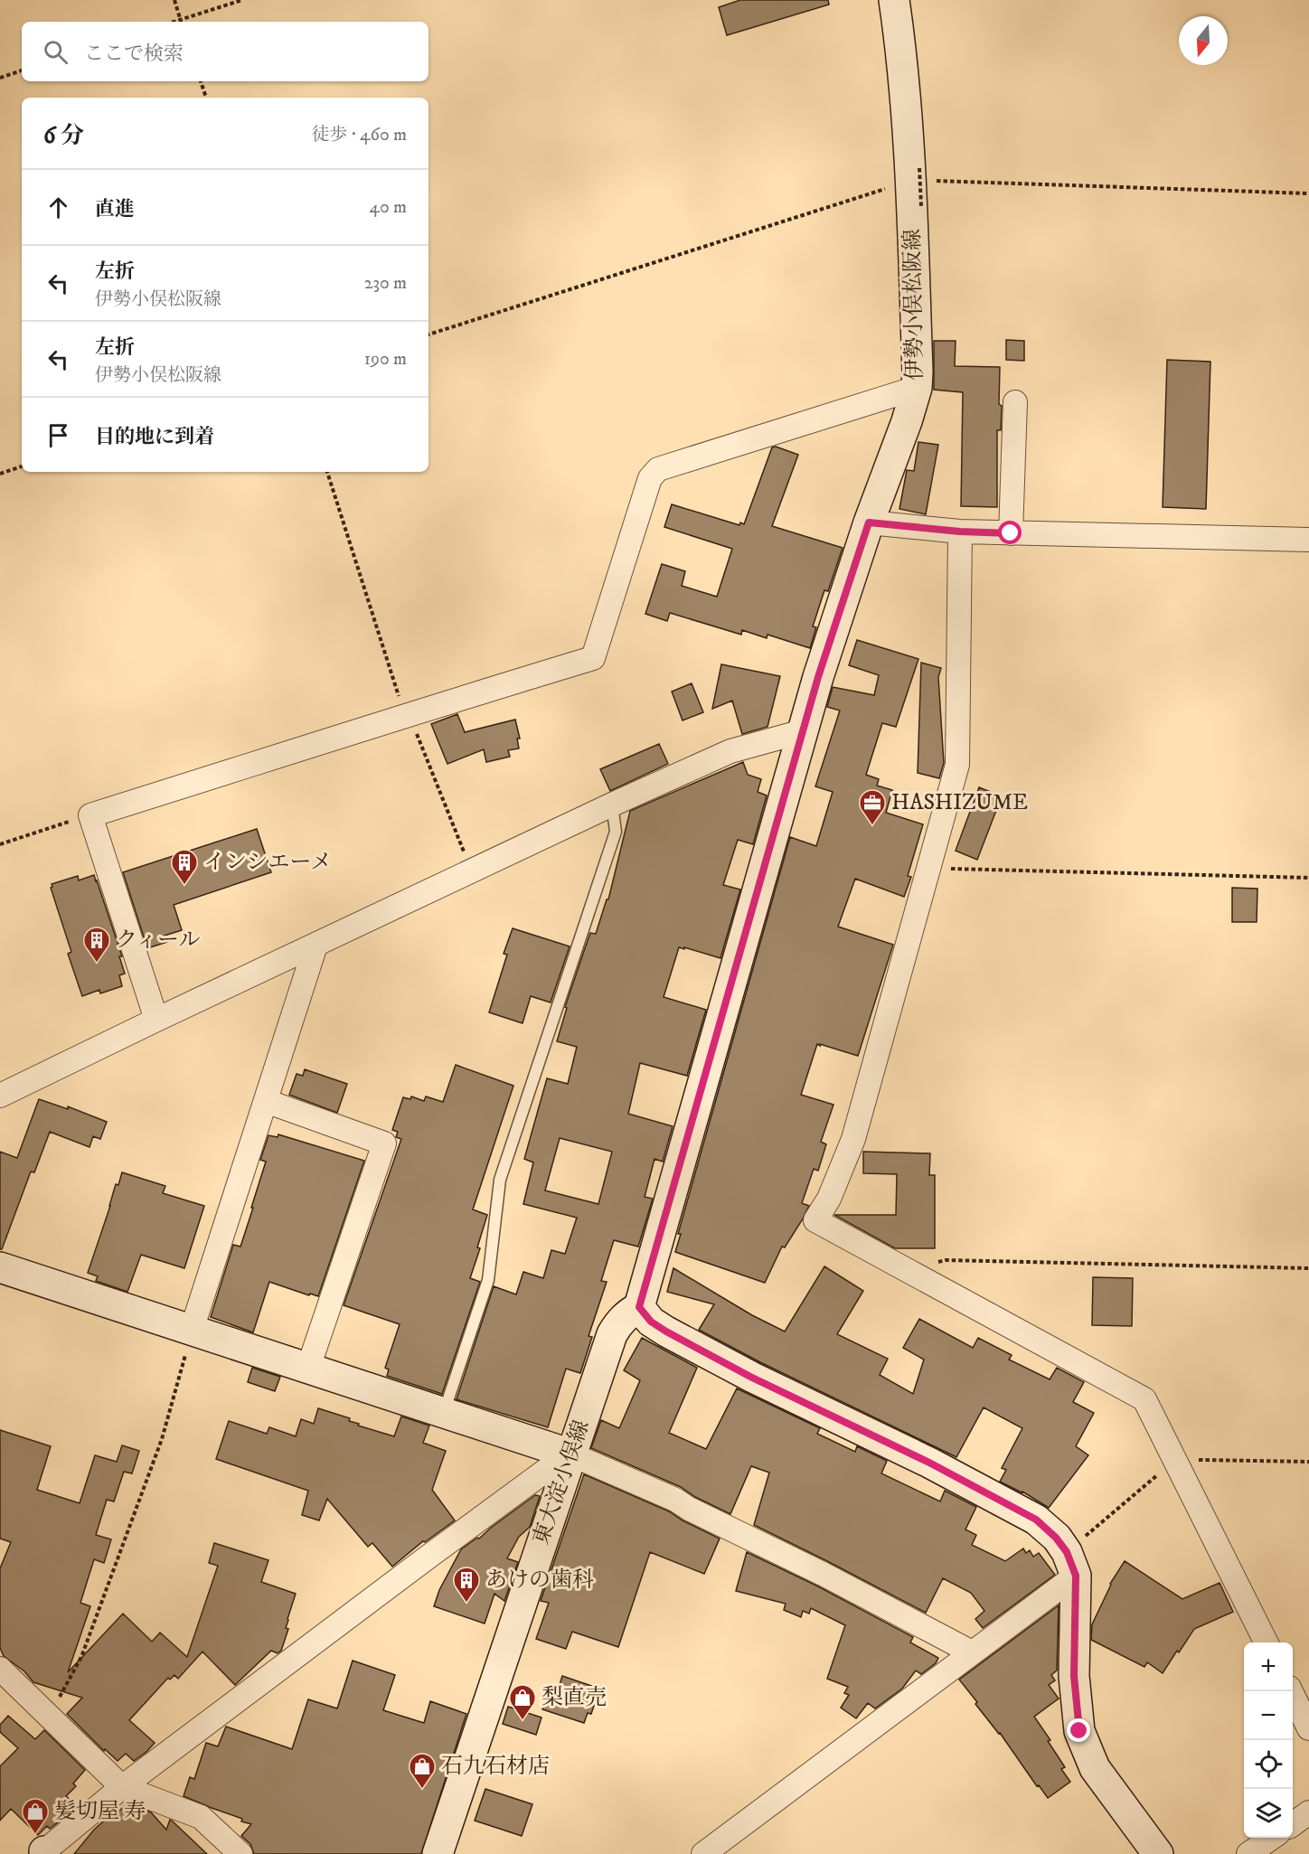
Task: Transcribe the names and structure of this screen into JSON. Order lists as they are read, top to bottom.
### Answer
{
  "streets": {
    "main road": ["伊勢小俣松阪線", "東大淀小俣線"]
  },
  "crossings": [
    ["伊勢小俣松阪線", "東大淀小俣線"]
  ],
  "places": {
    "office": ["HASHIZUME"],
    "building": ["インシエーメ", "クィール", "あけの歯科"],
    "shop": ["梨直売", "石九石材店", "髪切屋 寿"]
  },
  "north": "bottom",
  "page": {
    "search": "ここで検索",
    "heading": ["6 分", "徒歩 · 460 m"],
    "list": [
      ["直進", "40 m"],
      ["左折", "伊勢小俣松阪線", "230 m"],
      ["左折", "伊勢小俣松阪線", "190 m"],
      "目的地に到着"
    ],
    "map_buttons": ["+", "−"]
  }
}
